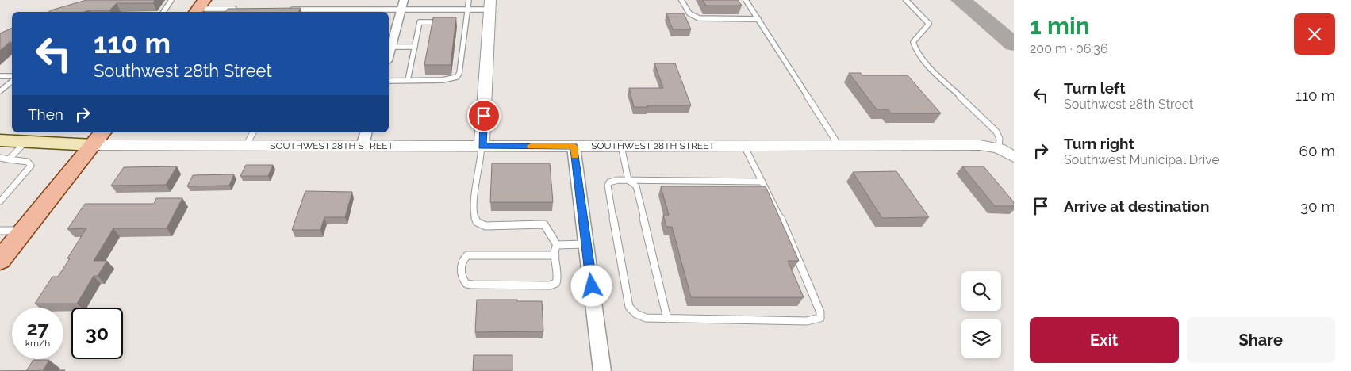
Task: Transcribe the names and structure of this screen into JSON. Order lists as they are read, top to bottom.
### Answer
{
  "streets": {
    "street": ["SOUTHWEST 28TH STREET"]
  },
  "page": {
    "heading": ["1 min", "200 m · 06:36"],
    "turn": ["110 m", "Southwest 28th Street"],
    "list": [
      {
        "name": "Turn left",
        "note": "Southwest 28th Street",
        "value": "110 m"
      },
      {
        "name": "Turn right",
        "note": "Southwest Municipal Drive",
        "value": "60 m"
      },
      {
        "name": "Arrive at destination",
        "value": "30 m"
      }
    ],
    "then": "Then",
    "speed": "27 km/h",
    "limit": "30",
    "buttons": ["Exit", "Share"]
  }
}
